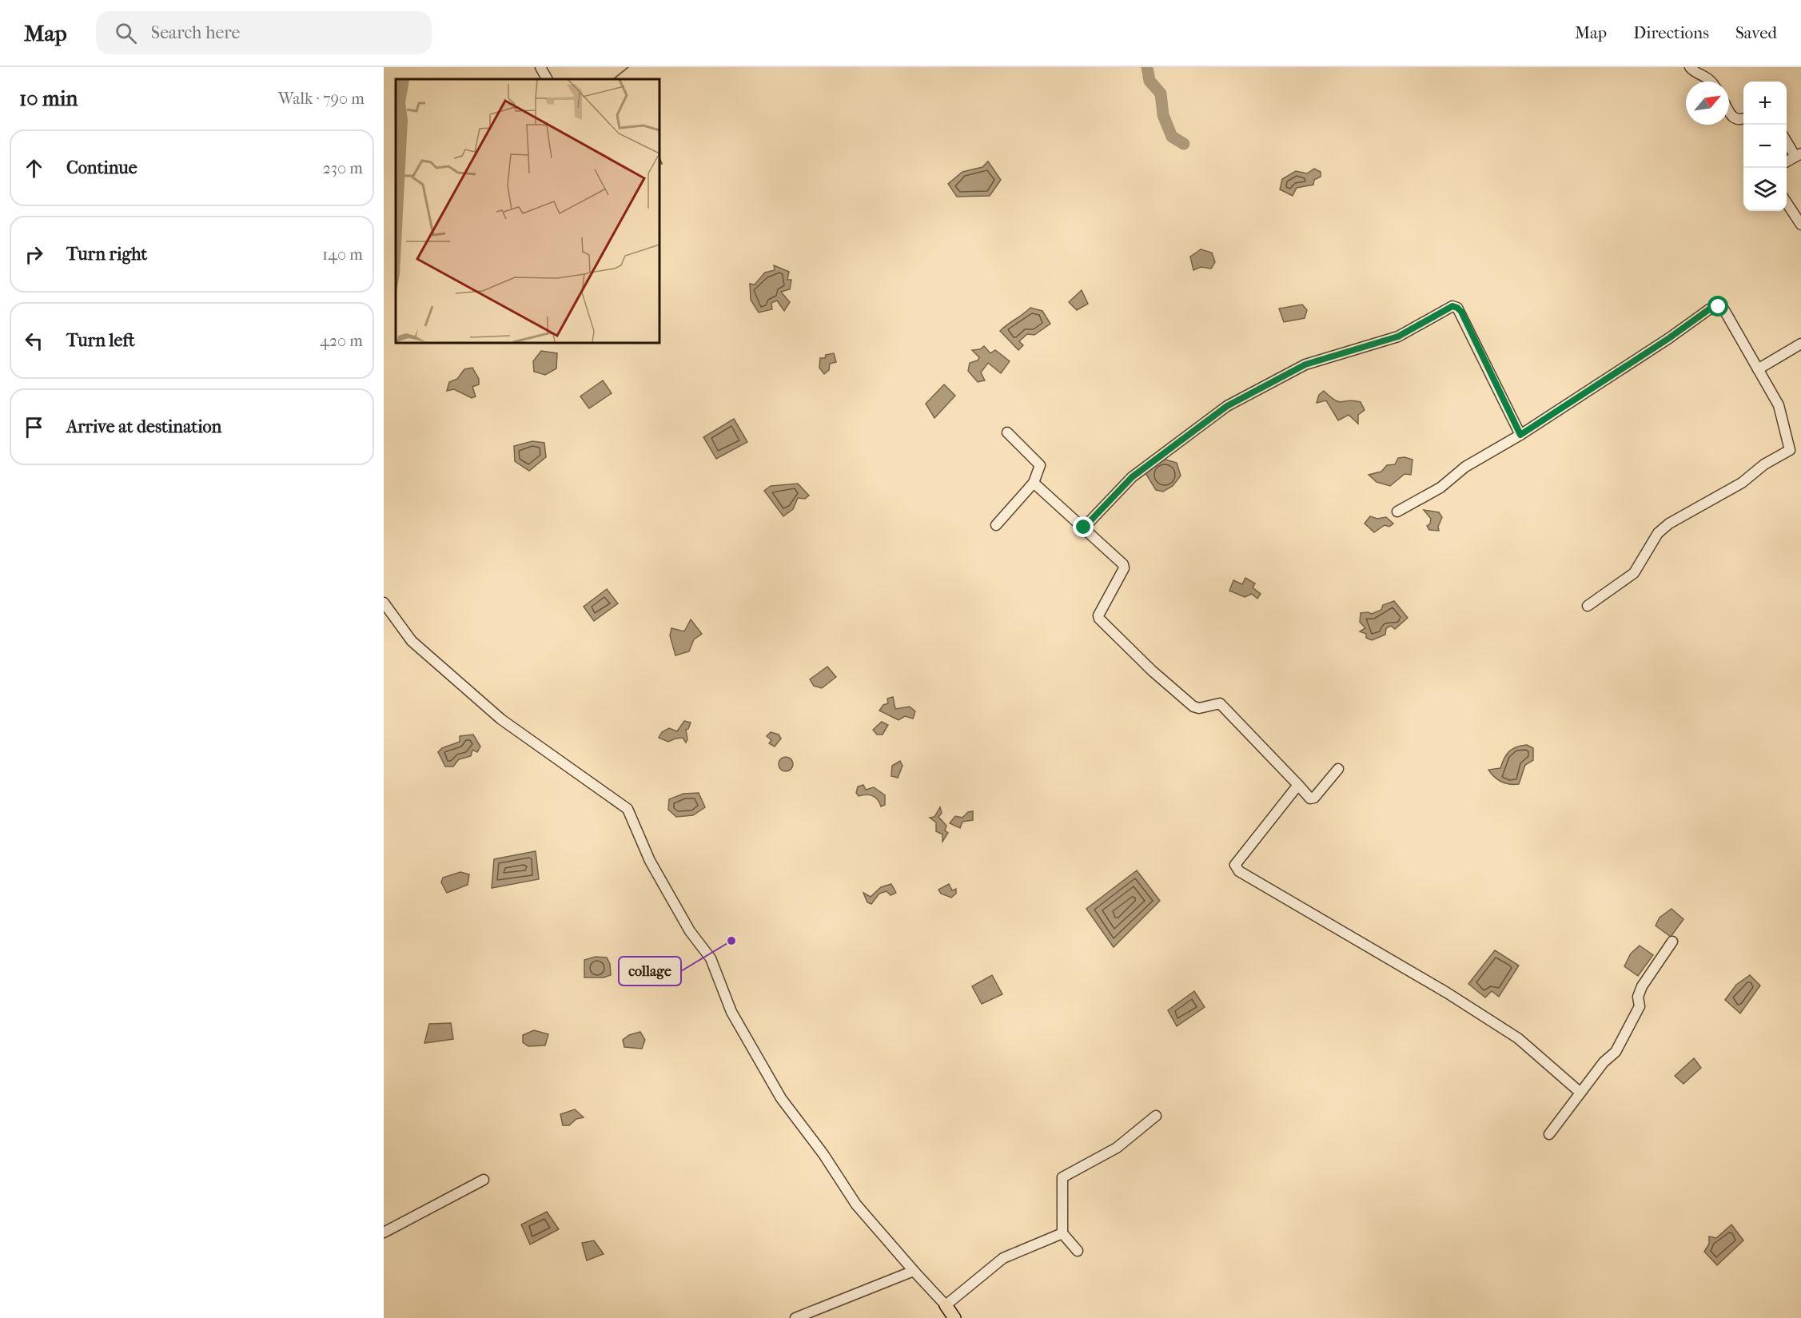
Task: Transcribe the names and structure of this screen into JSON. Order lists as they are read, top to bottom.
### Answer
{
  "places": ["collage"],
  "north": "top right",
  "page": {
    "header": "Map",
    "search": "Search here",
    "nav": ["Map", "Directions", "Saved"],
    "heading": ["10 min", "Walk · 790 m"],
    "map_buttons": ["+", "−"],
    "list": [
      ["Continue", "230 m"],
      ["Turn right", "140 m"],
      ["Turn left", "420 m"],
      "Arrive at destination"
    ]
  }
}
